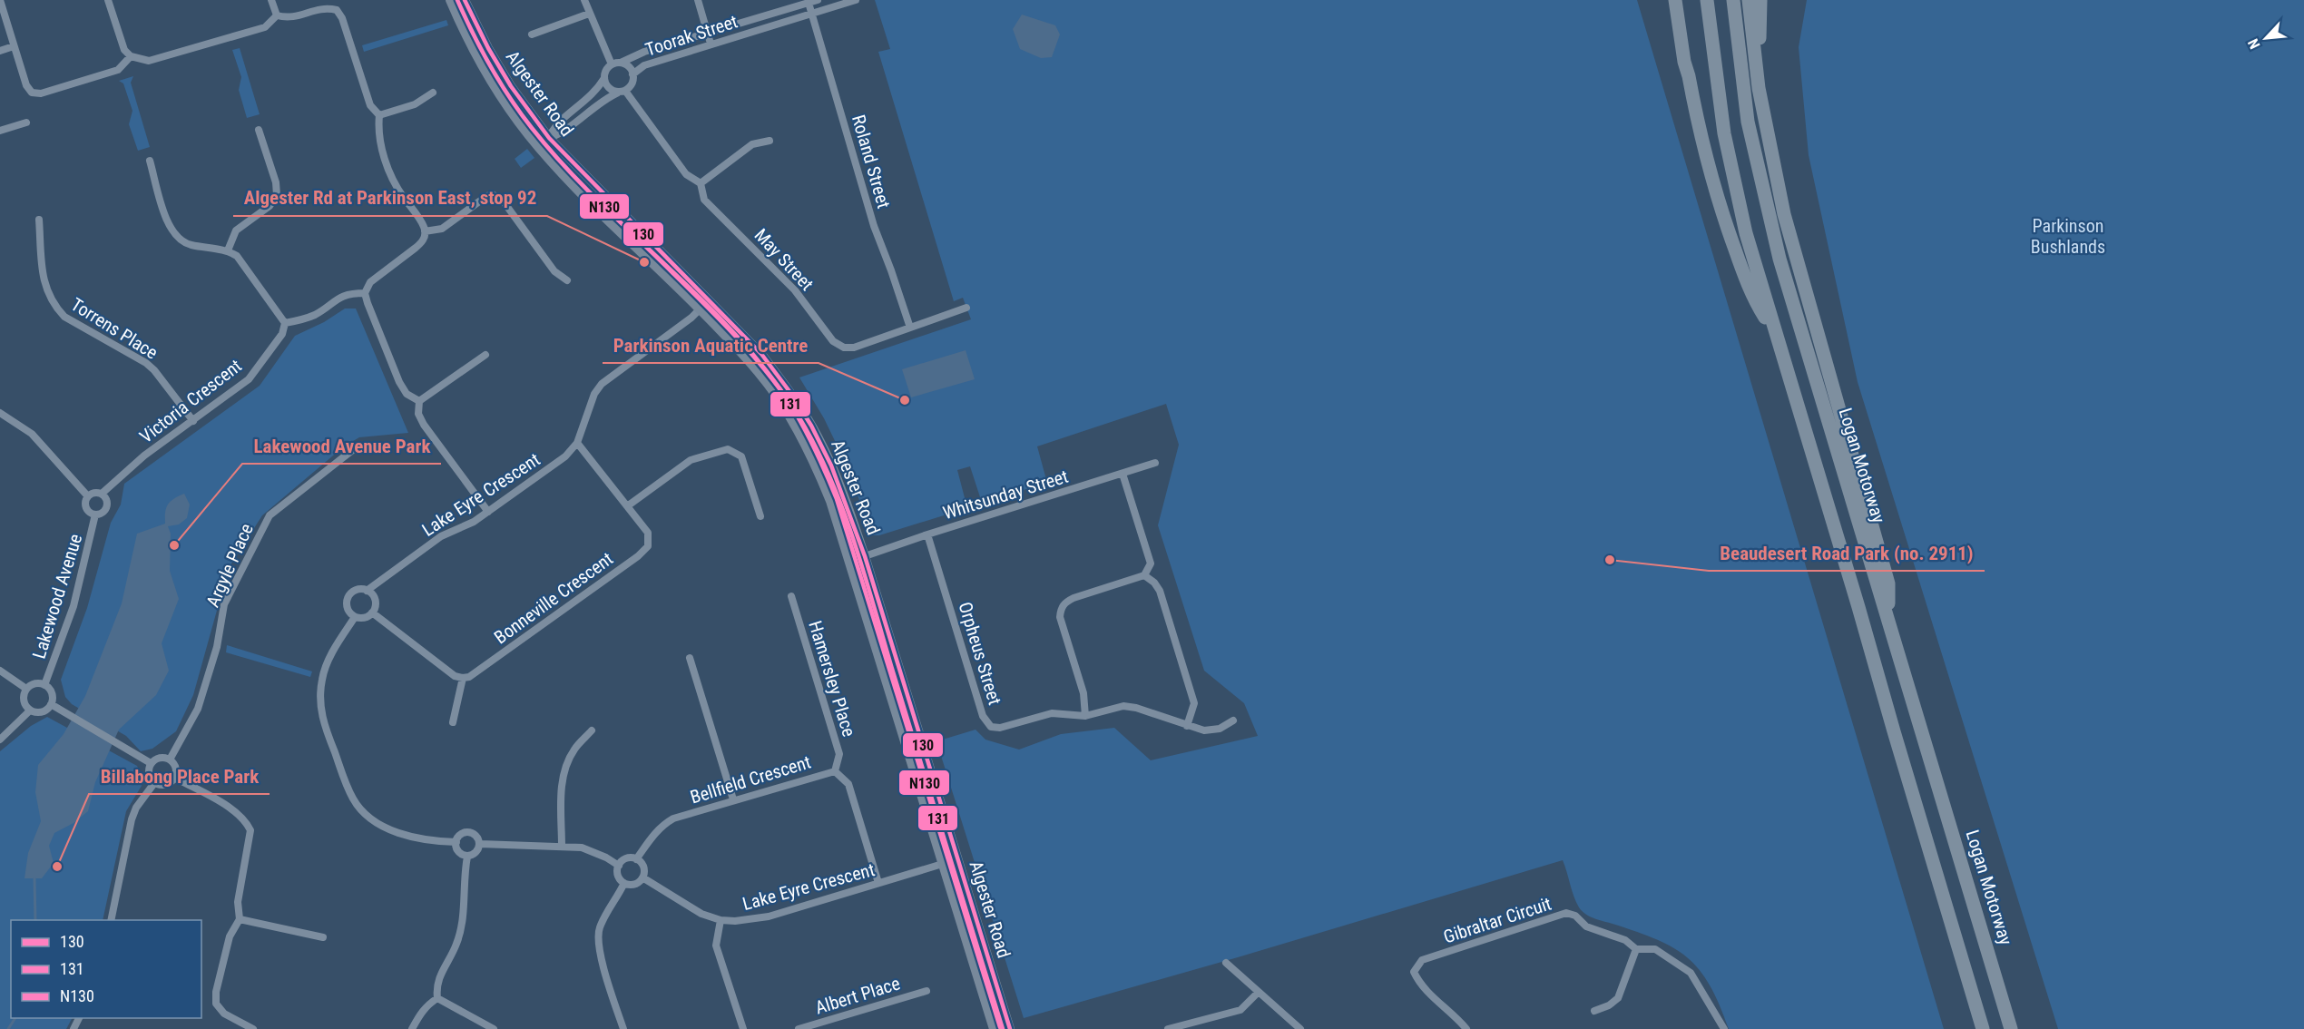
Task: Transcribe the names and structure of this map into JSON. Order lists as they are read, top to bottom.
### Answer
{
  "streets": {
    "highway": ["Logan Motorway"],
    "main road": ["Algester Road"],
    "street": [
      "Toorak Street",
      "Roland Street",
      "May Street",
      "Torrens Place",
      "Victoria Crescent",
      "Lake Eyre Crescent",
      "Whitsunday Street",
      "Argyle Place",
      "Lakewood Avenue",
      "Bonneville Crescent",
      "Orpheus Street",
      "Hamersley Place",
      "Bellfield Crescent",
      "Gibraltar Circuit",
      "Albert Place"
    ]
  },
  "crossings": [
    ["Toorak Street", "Roland Street"],
    ["Toorak Street", "May Street"],
    ["Algester Road", "Lake Eyre Crescent"],
    ["Algester Road", "Whitsunday Street"],
    ["Roland Street", "May Street"],
    ["Torrens Place", "Victoria Crescent"],
    ["Victoria Crescent", "Lakewood Avenue"],
    ["Lake Eyre Crescent", "Bonneville Crescent"],
    ["Lake Eyre Crescent", "Bellfield Crescent"],
    ["Whitsunday Street", "Orpheus Street"],
    ["Hamersley Place", "Bellfield Crescent"]
  ],
  "parks": ["Parkinson Bushlands"],
  "places": [
    "Algester Rd at Parkinson East, stop 92",
    "Parkinson Aquatic Centre",
    "Lakewood Avenue Park",
    "Beaudesert Road Park (no. 2911)",
    "Billabong Place Park"
  ],
  "lines": ["transit line 130", "transit line N130", "transit line 131"],
  "legend": ["130", "131", "N130"],
  "north": "bottom left"
}
